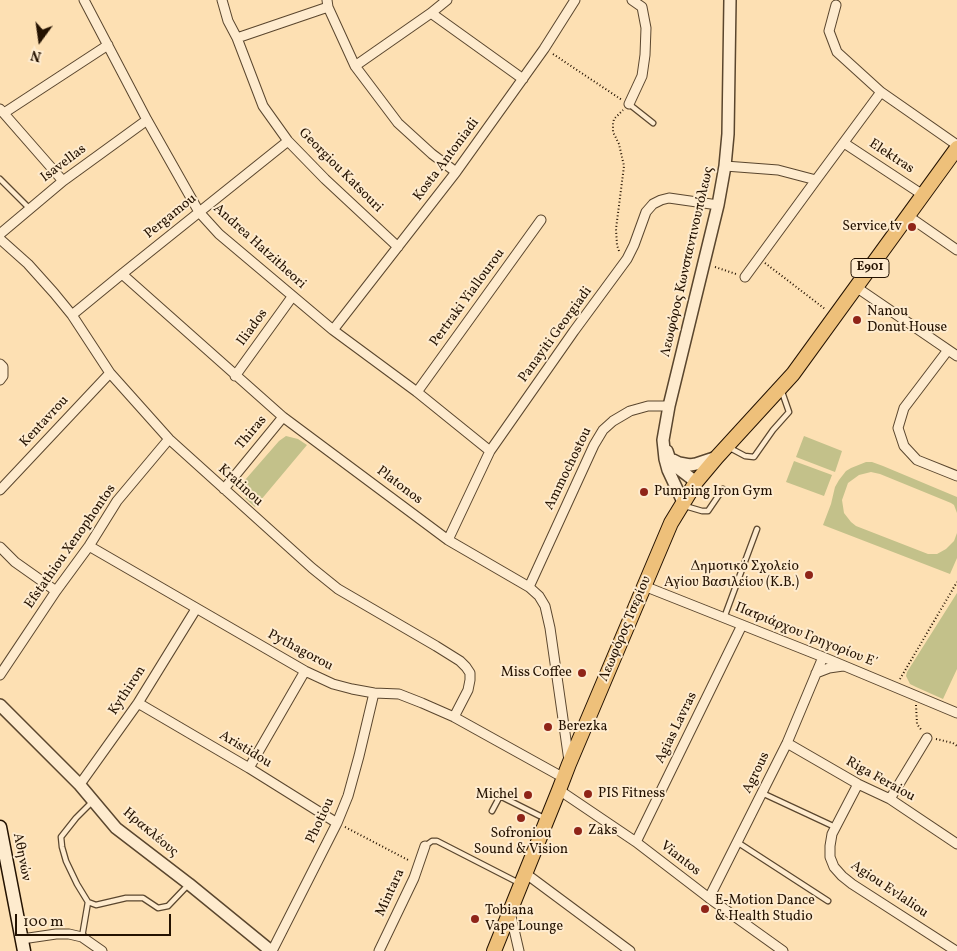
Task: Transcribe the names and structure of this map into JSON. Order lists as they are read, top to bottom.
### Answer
{
  "streets": {
    "main road": ["E901", "Λεωφόρος Τσερίου", "Αθηνών"],
    "street": [
      "Elektras",
      "Kosta Antoniadi",
      "Isavellas",
      "Georgiou Katsouri",
      "Pergamou",
      "Andrea Hatzitheori",
      "Λεωφόρος Κωνσταντινουπόλεως",
      "Pertraki Yiallourou",
      "Iliados",
      "Panayiti Georgiadi",
      "Kentavrou",
      "Thiras",
      "Ammochostou",
      "Kratinou",
      "Platonos",
      "Efstathiou Xenophontos",
      "Πατριάρχου Γρηγορίου Ε΄",
      "Pythagorou",
      "Kythiron",
      "Agias Lavras",
      "Aristidou",
      "Agrous",
      "Riga Feraiou",
      "Photiou",
      "Ηρακλέους",
      "Viantos",
      "Agiou Evlaliou",
      "Mintara"
    ]
  },
  "crossings": [
    ["Elektras", "Λεωφόρος Τσερίου"],
    ["Kosta Antoniadi", "Georgiou Katsouri"],
    ["Kosta Antoniadi", "Andrea Hatzitheori"],
    ["Isavellas", "Andrea Hatzitheori"],
    ["Georgiou Katsouri", "Pergamou"],
    ["Pergamou", "Andrea Hatzitheori"],
    ["Pergamou", "Kratinou"],
    ["Pergamou", "Platonos"],
    ["Andrea Hatzitheori", "Pertraki Yiallourou"],
    ["Andrea Hatzitheori", "Iliados"],
    ["Andrea Hatzitheori", "Panayiti Georgiadi"],
    ["Λεωφόρος Κωνσταντινουπόλεως", "Panayiti Georgiadi"],
    ["Λεωφόρος Κωνσταντινουπόλεως", "Ammochostou"],
    ["Λεωφόρος Κωνσταντινουπόλεως", "Λεωφόρος Τσερίου"],
    ["Iliados", "Platonos"],
    ["Panayiti Georgiadi", "Platonos"],
    ["Kentavrou", "Kratinou"],
    ["Thiras", "Kratinou"],
    ["Thiras", "Platonos"],
    ["Ammochostou", "Platonos"],
    ["Kratinou", "Efstathiou Xenophontos"],
    ["Kratinou", "Pythagorou"],
    ["Platonos", "Λεωφόρος Τσερίου"],
    ["Efstathiou Xenophontos", "Pythagorou"],
    ["Λεωφόρος Τσερίου", "Πατριάρχου Γρηγορίου Ε΄"],
    ["Λεωφόρος Τσερίου", "Pythagorou"],
    ["Λεωφόρος Τσερίου", "Viantos"],
    ["Πατριάρχου Γρηγορίου Ε΄", "Agias Lavras"],
    ["Πατριάρχου Γρηγορίου Ε΄", "Agrous"],
    ["Pythagorou", "Kythiron"],
    ["Pythagorou", "Photiou"],
    ["Pythagorou", "Viantos"],
    ["Kythiron", "Aristidou"],
    ["Kythiron", "Ηρακλέους"],
    ["Agias Lavras", "Viantos"],
    ["Aristidou", "Photiou"],
    ["Agrous", "Riga Feraiou"],
    ["Agrous", "Viantos"],
    ["Riga Feraiou", "Agiou Evlaliou"],
    ["Photiou", "Ηρακλέους"]
  ],
  "places": [
    "Service tv",
    "Nanou Donut House",
    "Pumping Iron Gym",
    "Δημοτικό Σχολείο Αγίου Βασιλείου (Κ.Β.)",
    "Miss Coffee",
    "Berezka",
    "PIS Fitness",
    "Michel",
    "Sofroniou Sound & Vision",
    "Zaks",
    "E-Motion Dance & Health Studio",
    "Tobiana Vape Lounge"
  ],
  "scale_bar": "100 m",
  "north": "bottom"
}
